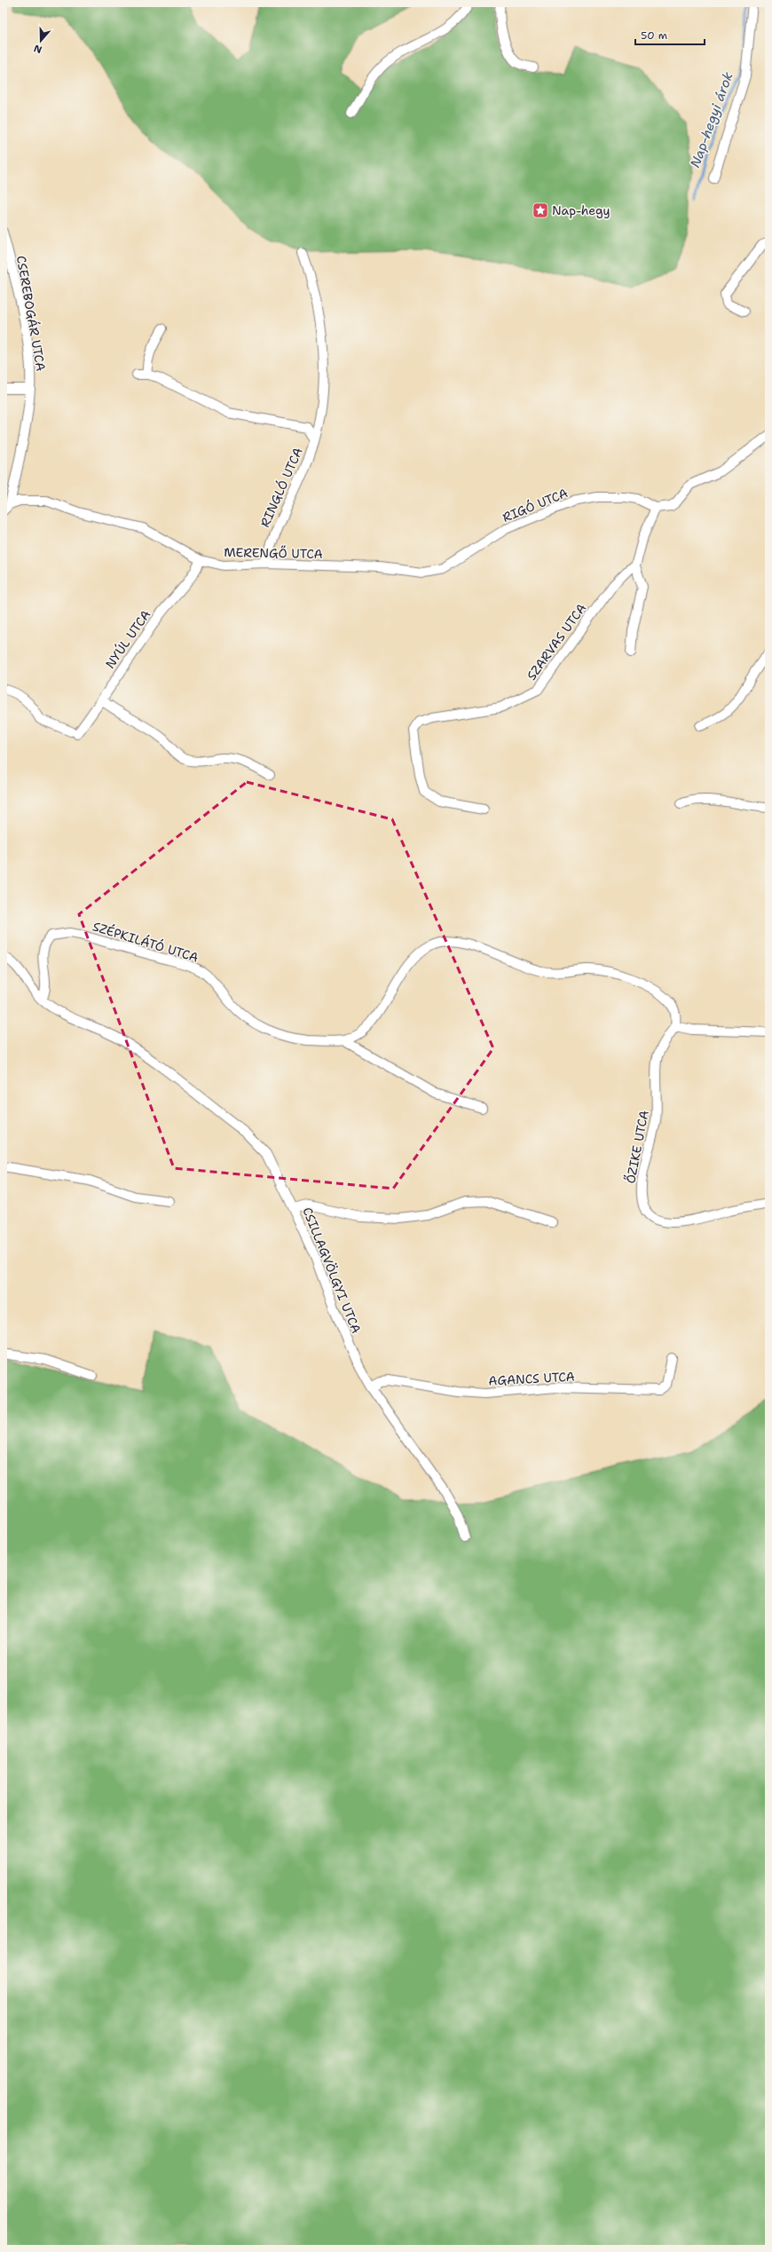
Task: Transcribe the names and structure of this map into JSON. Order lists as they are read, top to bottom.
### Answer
{
  "streets": {
    "street": [
      "CSEREBOGÁR UTCA",
      "RINGLÓ UTCA",
      "RIGÓ UTCA",
      "MERENGŐ UTCA",
      "NYÚL UTCA",
      "SZARVAS UTCA",
      "SZÉPKILÁTÓ UTCA",
      "ŐZIKE UTCA",
      "CSILLAGVÖLGYI UTCA",
      "AGANCS UTCA"
    ]
  },
  "crossings": [
    ["CSEREBOGÁR UTCA", "MERENGŐ UTCA"],
    ["RINGLÓ UTCA", "MERENGŐ UTCA"],
    ["RIGÓ UTCA", "MERENGŐ UTCA"],
    ["MERENGŐ UTCA", "NYÚL UTCA"],
    ["SZÉPKILÁTÓ UTCA", "ŐZIKE UTCA"],
    ["SZÉPKILÁTÓ UTCA", "CSILLAGVÖLGYI UTCA"],
    ["CSILLAGVÖLGYI UTCA", "AGANCS UTCA"]
  ],
  "water": ["Nap-hegyi árok"],
  "places": {
    "place": ["Nap-hegy"]
  },
  "scale_bar": "50 m",
  "north": "bottom"
}
